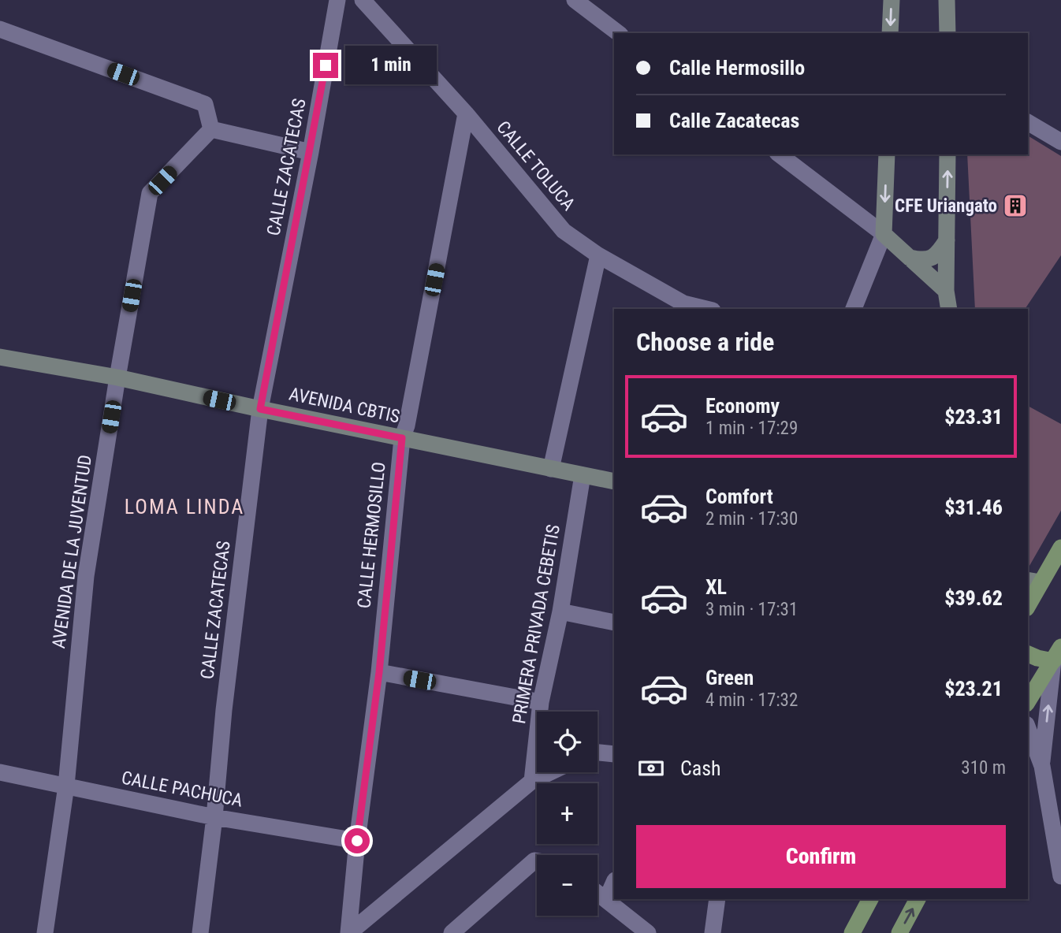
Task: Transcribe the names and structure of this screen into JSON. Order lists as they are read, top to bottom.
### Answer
{
  "streets": {
    "street": [
      "CALLE TOLUCA",
      "CALLE ZACATECAS",
      "AVENIDA CBTIS",
      "CALLE HERMOSILLO",
      "AVENIDA DE LA JUVENTUD",
      "PRIMERA PRIVADA CEBETIS",
      "CALLE PACHUCA"
    ]
  },
  "crossings": [
    ["CALLE TOLUCA", "CALLE HERMOSILLO"],
    ["CALLE ZACATECAS", "AVENIDA CBTIS"],
    ["CALLE ZACATECAS", "CALLE PACHUCA"],
    ["AVENIDA CBTIS", "CALLE HERMOSILLO"],
    ["AVENIDA CBTIS", "AVENIDA DE LA JUVENTUD"],
    ["AVENIDA CBTIS", "PRIMERA PRIVADA CEBETIS"],
    ["CALLE HERMOSILLO", "CALLE PACHUCA"],
    ["AVENIDA DE LA JUVENTUD", "CALLE PACHUCA"]
  ],
  "districts": ["LOMA LINDA"],
  "places": {
    "building": ["CFE Uriangato"]
  },
  "page": {
    "banner": ["Calle Hermosillo", "Calle Zacatecas"],
    "bubble": "1 min",
    "heading": "Choose a ride",
    "list": [
      {
        "name": "Economy",
        "note": "1 min · 17:29",
        "value": "$23.31"
      },
      {
        "name": "Comfort",
        "note": "2 min · 17:30",
        "value": "$31.46"
      },
      {
        "name": "XL",
        "note": "3 min · 17:31",
        "value": "$39.62"
      },
      {
        "name": "Green",
        "note": "4 min · 17:32",
        "value": "$23.21"
      }
    ],
    "map_buttons": ["+", "−"],
    "pay": ["Cash", "310 m"],
    "buttons": "Confirm"
  }
}
